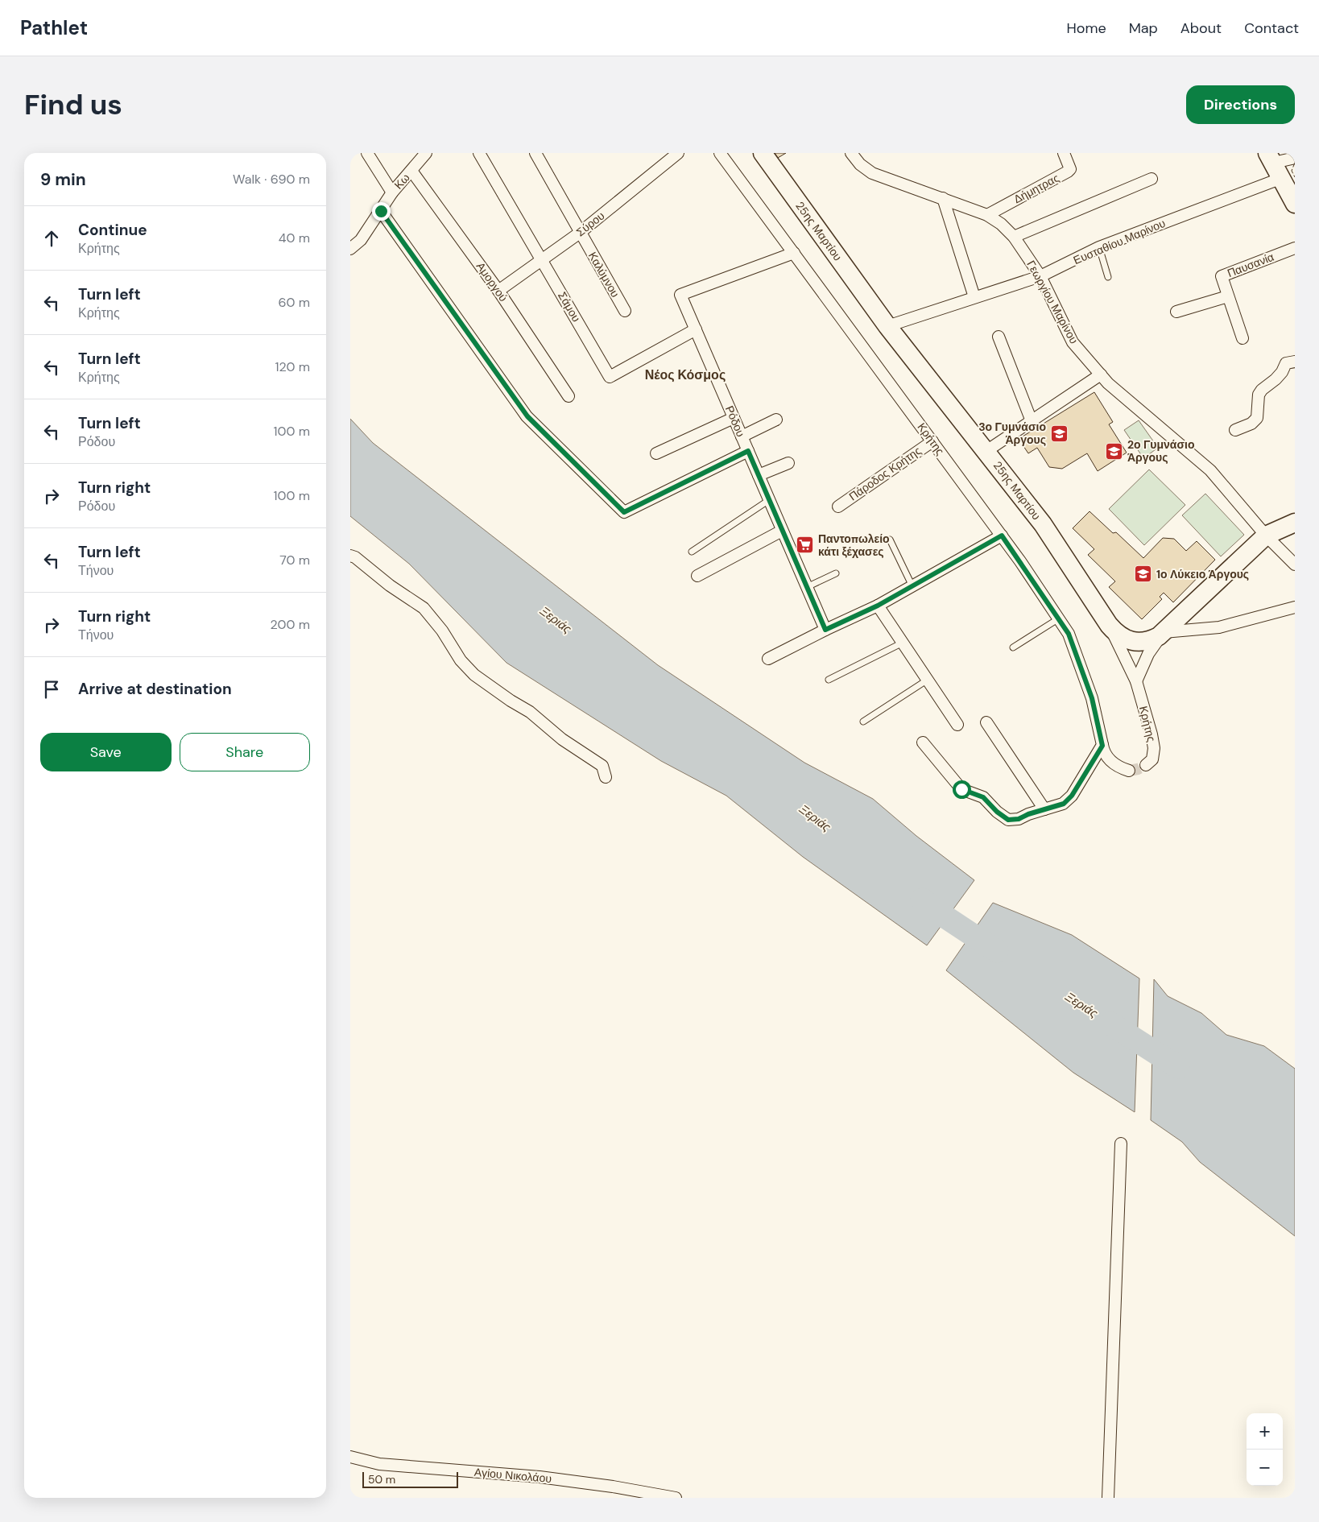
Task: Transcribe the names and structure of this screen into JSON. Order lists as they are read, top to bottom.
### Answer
{
  "streets": {
    "main road": ["25ης Μαρτίου"],
    "street": [
      "Κω",
      "Δήμητρας",
      "Σύρου",
      "Ευσταθίου Μαρίνου",
      "Παυσανία",
      "Καλύμνου",
      "Αμοργού",
      "Γεωργίου Μαρίνου",
      "Σάμου",
      "Ρόδου",
      "Κρήτης",
      "Πάροδος Κρήτης",
      "Αγίου Νικολάου"
    ]
  },
  "crossings": [
    ["Κω", "Αμοργού"],
    ["Δήμητρας", "Γεωργίου Μαρίνου"],
    ["Σύρου", "Καλύμνου"],
    ["Σύρου", "Αμοργού"],
    ["Σύρου", "Σάμου"],
    ["25ης Μαρτίου", "Ευσταθίου Μαρίνου"],
    ["25ης Μαρτίου", "Γεωργίου Μαρίνου"],
    ["25ης Μαρτίου", "Κρήτης"],
    ["Ευσταθίου Μαρίνου", "Γεωργίου Μαρίνου"],
    ["Σάμου", "Ρόδου"],
    ["Ρόδου", "Κρήτης"],
    ["Κρήτης", "Πάροδος Κρήτης"]
  ],
  "districts": ["Νέος Κόσμος"],
  "water": ["Ξεριάς"],
  "places": {
    "school or university": ["3ο Γυμνάσιο Άργους", "2ο Γυμνάσιο Άργους", "1ο Λύκειο Άργους"],
    "supermarket": ["Παντοπωλείο κάτι ξέχασες"]
  },
  "scale_bar": "50 m",
  "page": {
    "header": "Pathlet",
    "nav": [
      "Home",
      "Map",
      "About",
      "Contact"
    ],
    "buttons": [
      "Directions",
      ["Save", "Share"]
    ],
    "title": "Find us",
    "heading": ["9 min", "Walk · 690 m"],
    "list": [
      ["Continue", "Κρήτης", "40 m"],
      ["Turn left", "Κρήτης", "60 m"],
      ["Turn left", "Κρήτης", "120 m"],
      ["Turn left", "Ρόδου", "100 m"],
      ["Turn right", "Ρόδου", "100 m"],
      ["Turn left", "Τήνου", "70 m"],
      ["Turn right", "Τήνου", "200 m"],
      "Arrive at destination"
    ],
    "map_buttons": ["+", "−"],
    "scale": "50 m"
  }
}
